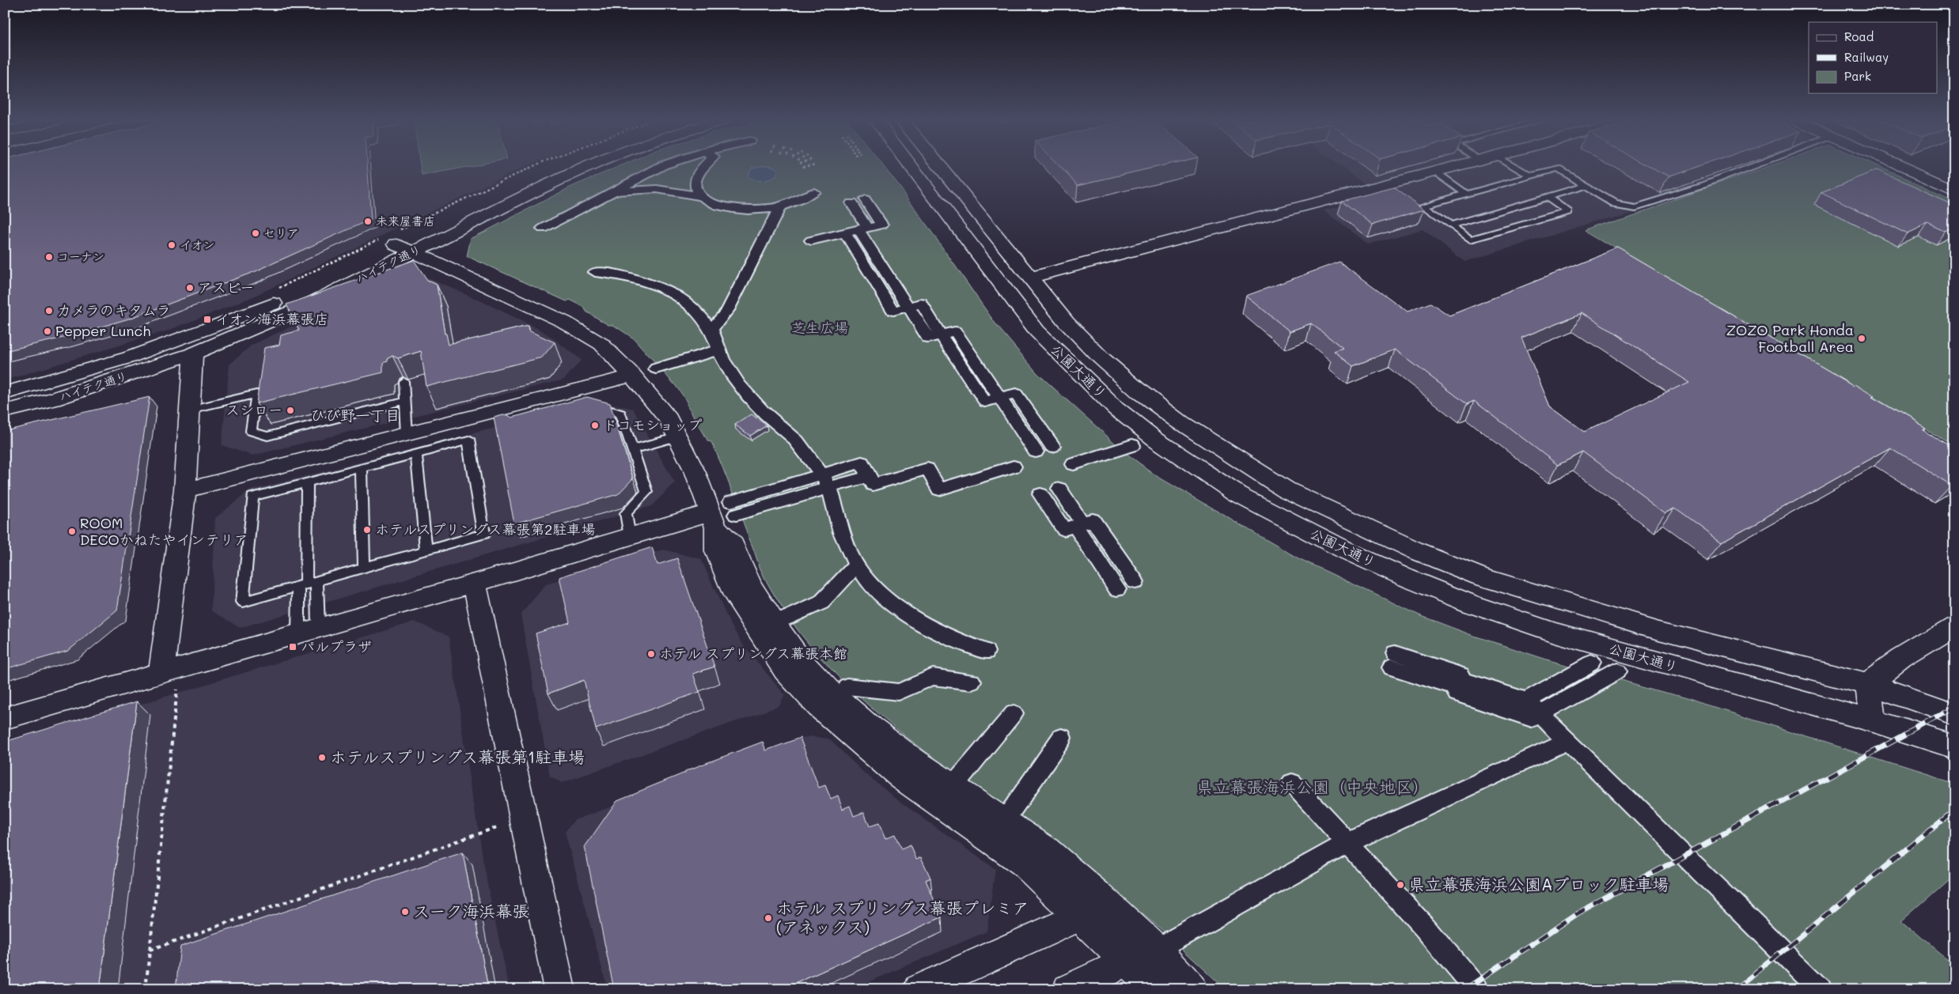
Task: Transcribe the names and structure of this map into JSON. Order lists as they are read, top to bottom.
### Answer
{
  "streets": {
    "main road": ["ハイテク通り", "公園大通り"]
  },
  "districts": ["ひび野一丁目"],
  "parks": ["芝生広場", "県立幕張海浜公園（中央地区）"],
  "places": {
    "other": [
      "未来屋書店",
      "セリア",
      "イオン",
      "コーナン",
      "アスビー",
      "カメラのキタムラ",
      "Pepper Lunch",
      "ZOZO Park Honda Football Area",
      "スシロー",
      "ドコモショップ",
      "ホテルスプリングス幕張第2駐車場",
      "ROOM DECOかねたやインテリア",
      "ホテル スプリングス幕張本館",
      "ホテルスプリングス幕張第1駐車場",
      "県立幕張海浜公園Aブロック駐車場",
      "スーク海浜幕張",
      "ホテル スプリングス幕張プレミア (アネックス)"
    ],
    "transit": ["イオン海浜幕張店", "パルプラザ"]
  },
  "legend": ["Road", "Railway", "Park"]
}
